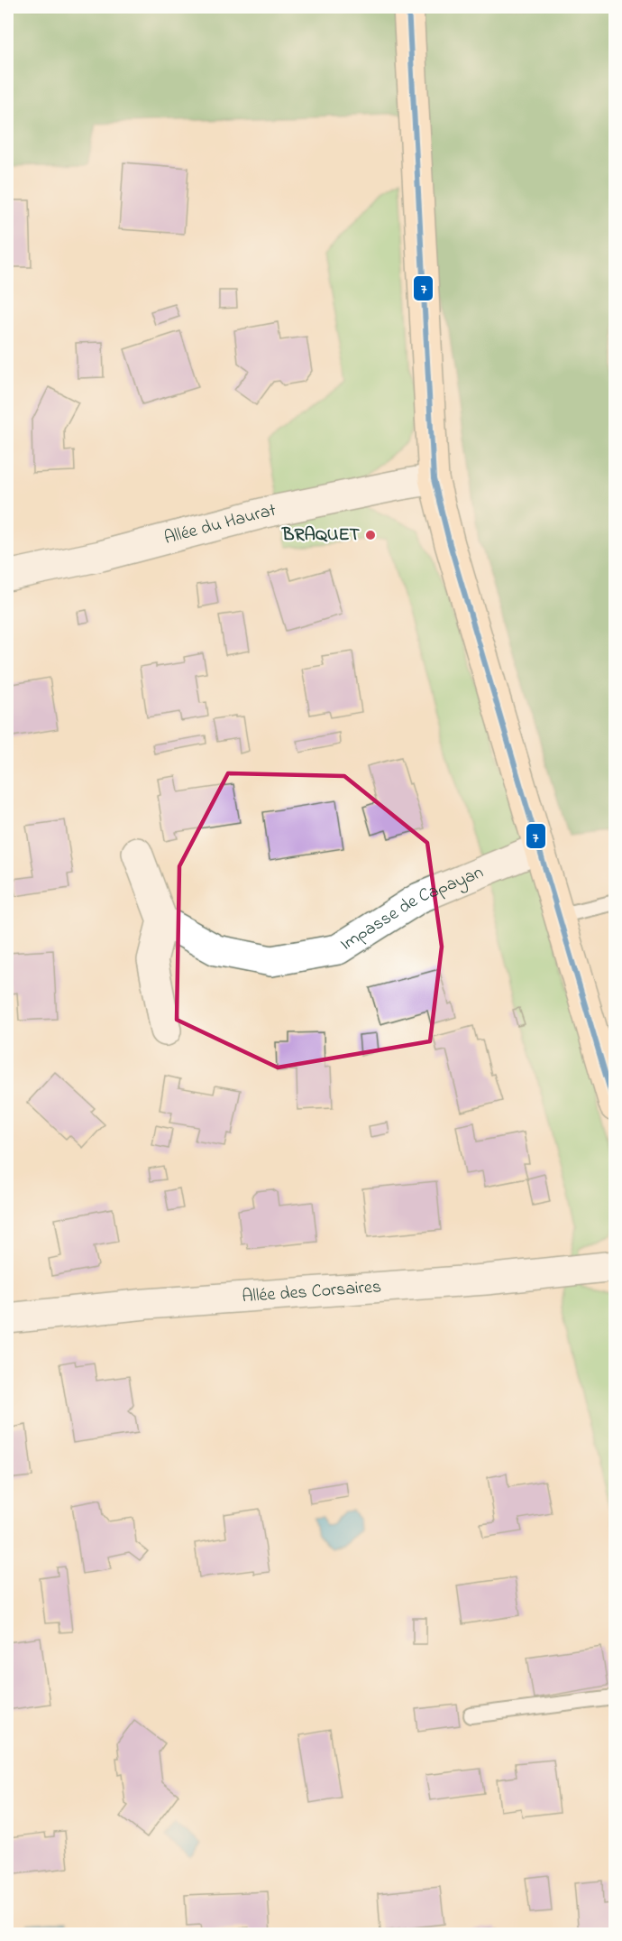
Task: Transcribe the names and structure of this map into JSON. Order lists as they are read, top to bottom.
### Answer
{
  "streets": {
    "street": ["Allée du Haurat", "Impasse de Capayan", "Allée des Corsaires"]
  },
  "places": ["BRAQUET"],
  "lines": ["transit line 7"]
}
